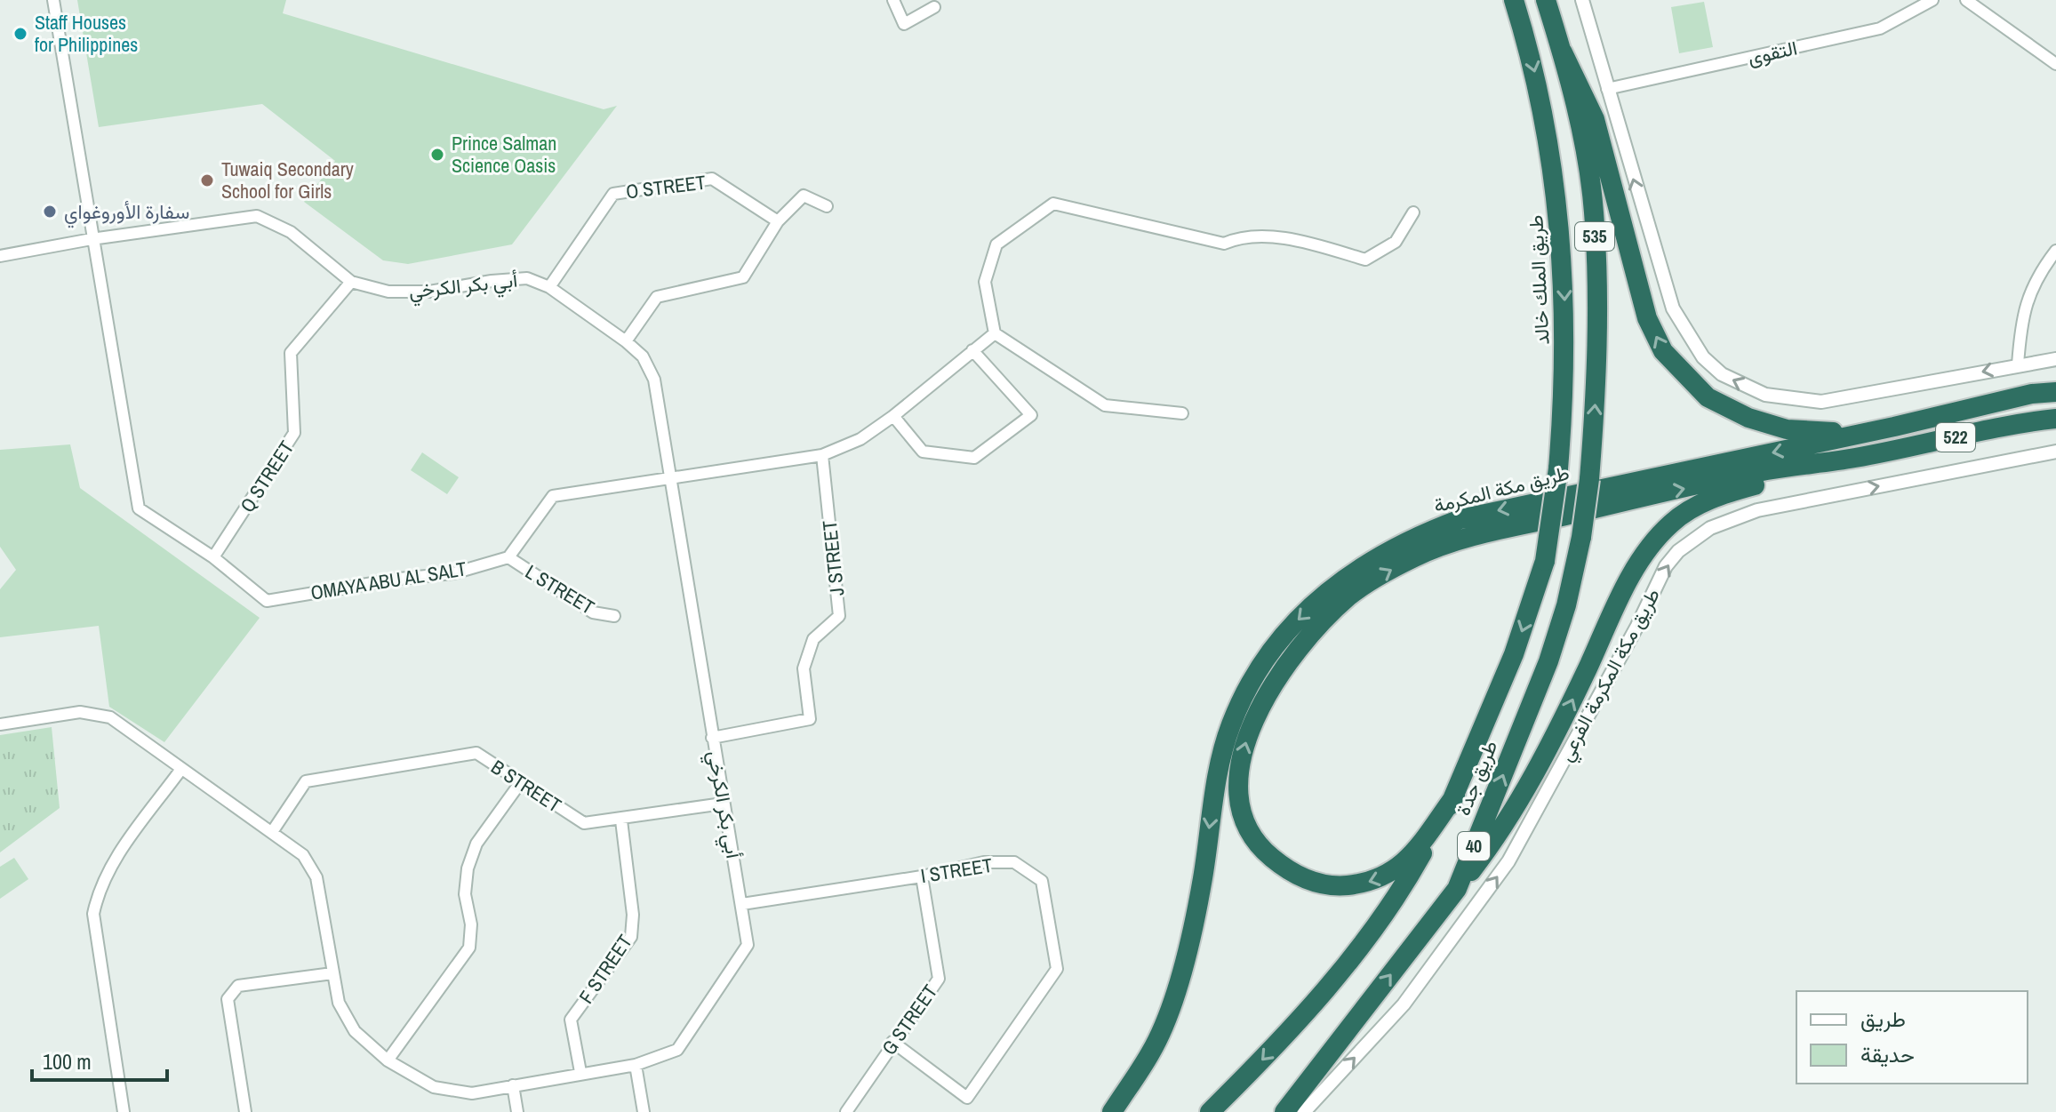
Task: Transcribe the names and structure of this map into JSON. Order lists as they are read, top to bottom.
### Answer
{
  "streets": {
    "highway": [
      "535",
      "طريق الملك خالد",
      "522",
      "طريق مكة المكرمة",
      "طريق جدة",
      "40"
    ],
    "street": [
      "التقوى",
      "O STREET",
      "أبي بكر الكرخي",
      "Q STREET",
      "J STREET",
      "OMAYA ABU AL SALT",
      "L STREET",
      "طريق مكة المكرمة الفرعي",
      "B STREET",
      "I STREET",
      "F STREET",
      "G STREET"
    ]
  },
  "crossings": [
    ["O STREET", "أبي بكر الكرخي"],
    ["535", "طريق جدة"],
    ["طريق الملك خالد", "طريق جدة"],
    ["أبي بكر الكرخي", "Q STREET"],
    ["أبي بكر الكرخي", "J STREET"],
    ["أبي بكر الكرخي", "OMAYA ABU AL SALT"],
    ["أبي بكر الكرخي", "B STREET"],
    ["أبي بكر الكرخي", "I STREET"],
    ["أبي بكر الكرخي", "F STREET"],
    ["Q STREET", "OMAYA ABU AL SALT"],
    ["طريق مكة المكرمة", "طريق جدة"],
    ["OMAYA ABU AL SALT", "L STREET"],
    ["B STREET", "F STREET"],
    ["I STREET", "G STREET"]
  ],
  "one_way": ["طريق مكة المكرمة الفرعي"],
  "places": [
    "Staff Houses for Philippines",
    "Prince Salman Science Oasis",
    "Tuwaiq Secondary School for Girls",
    "سفارة الأوروغواي"
  ],
  "legend": ["طريق", "حديقة"],
  "scale_bar": "100 m"
}
